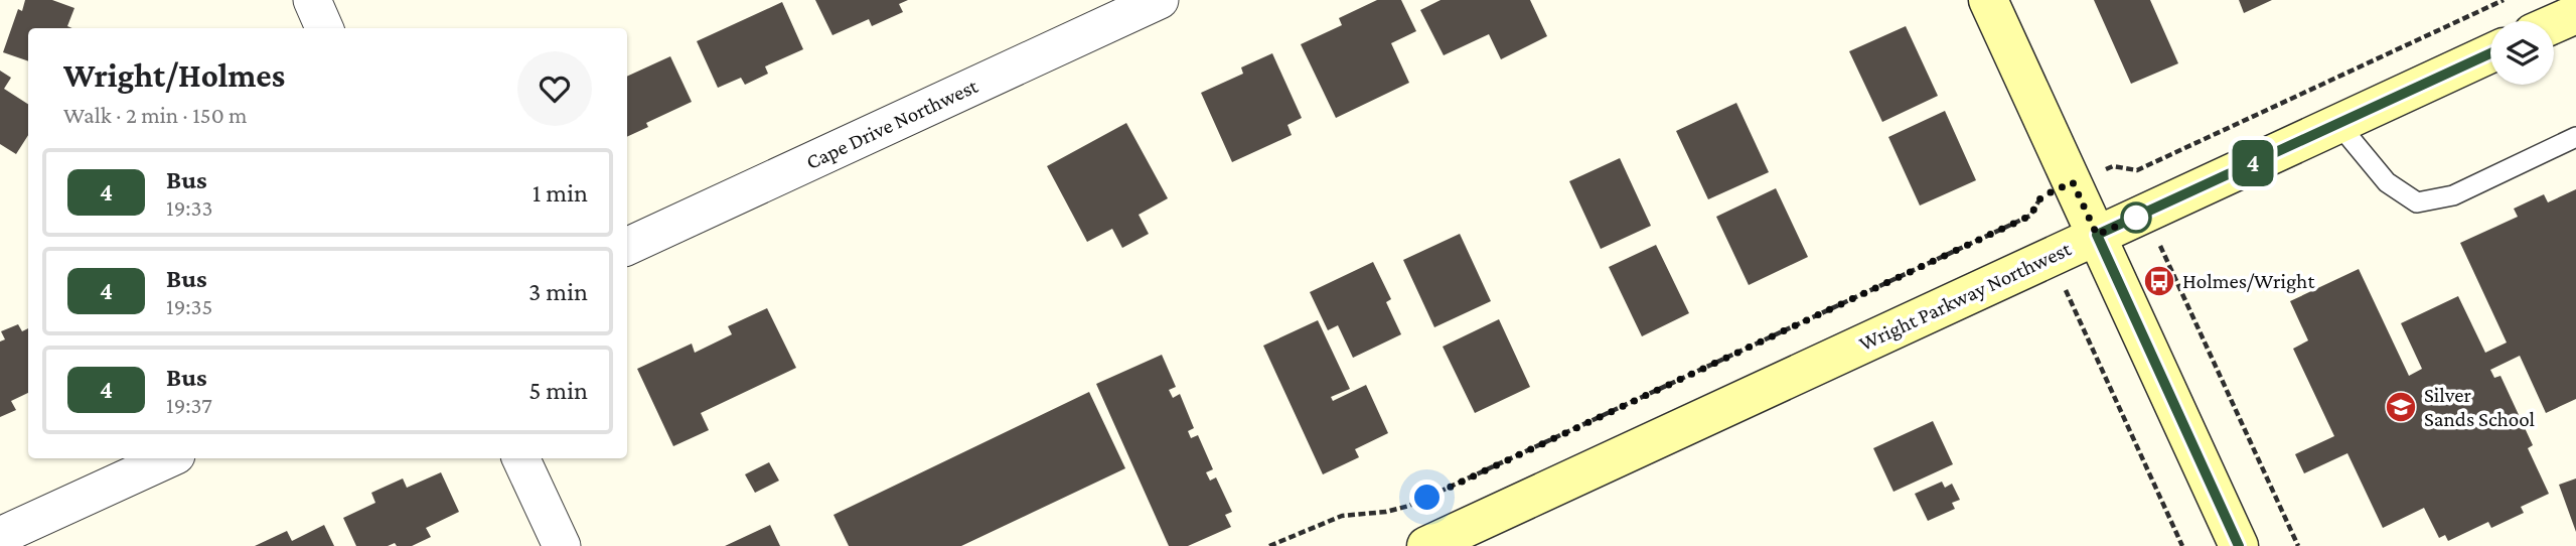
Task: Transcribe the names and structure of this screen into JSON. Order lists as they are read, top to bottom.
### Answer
{
  "streets": {
    "street": ["Cape Drive Northwest", "Wright Parkway Northwest"]
  },
  "places": {
    "bus stop": ["Holmes/Wright"],
    "school or university": ["Silver Sands School"]
  },
  "lines": ["bus line 4"],
  "page": {
    "on_map": "4",
    "heading": ["Wright/Holmes", "Walk · 2 min · 150 m"],
    "list": [
      {
        "mark": "4",
        "name": "Bus",
        "note": "19:33",
        "value": "1 min"
      },
      {
        "mark": "4",
        "name": "Bus",
        "note": "19:35",
        "value": "3 min"
      },
      {
        "mark": "4",
        "name": "Bus",
        "note": "19:37",
        "value": "5 min"
      }
    ]
  }
}
